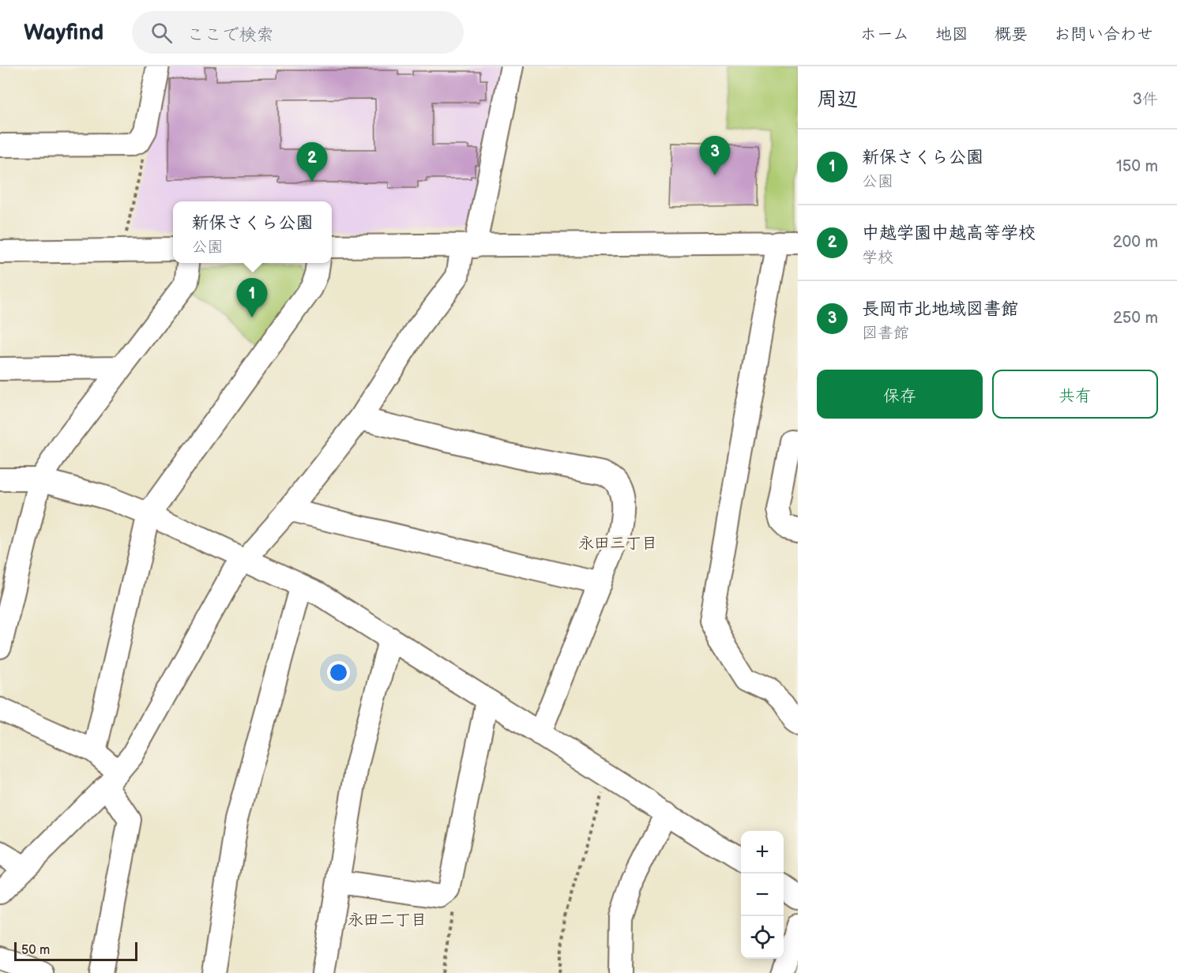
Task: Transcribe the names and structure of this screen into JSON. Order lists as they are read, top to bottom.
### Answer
{
  "districts": ["永田三丁目", "永田二丁目"],
  "scale_bar": "50 m",
  "page": {
    "header": "Wayfind",
    "search": "ここで検索",
    "nav": [
      "ホーム",
      "地図",
      "概要",
      "お問い合わせ"
    ],
    "heading": ["周辺", "3件"],
    "list": [
      {
        "mark": "1",
        "name": "新保さくら公園",
        "note": "公園",
        "value": "150 m"
      },
      {
        "mark": "2",
        "name": "中越学園中越高等学校",
        "note": "学校",
        "value": "200 m"
      },
      {
        "mark": "3",
        "name": "長岡市北地域図書館",
        "note": "図書館",
        "value": "250 m"
      }
    ],
    "pins": ["3", "2", "1"],
    "popup": ["新保さくら公園", "公園"],
    "buttons": ["保存", "共有"],
    "map_buttons": ["+", "−"],
    "scale": "50 m"
  }
}
